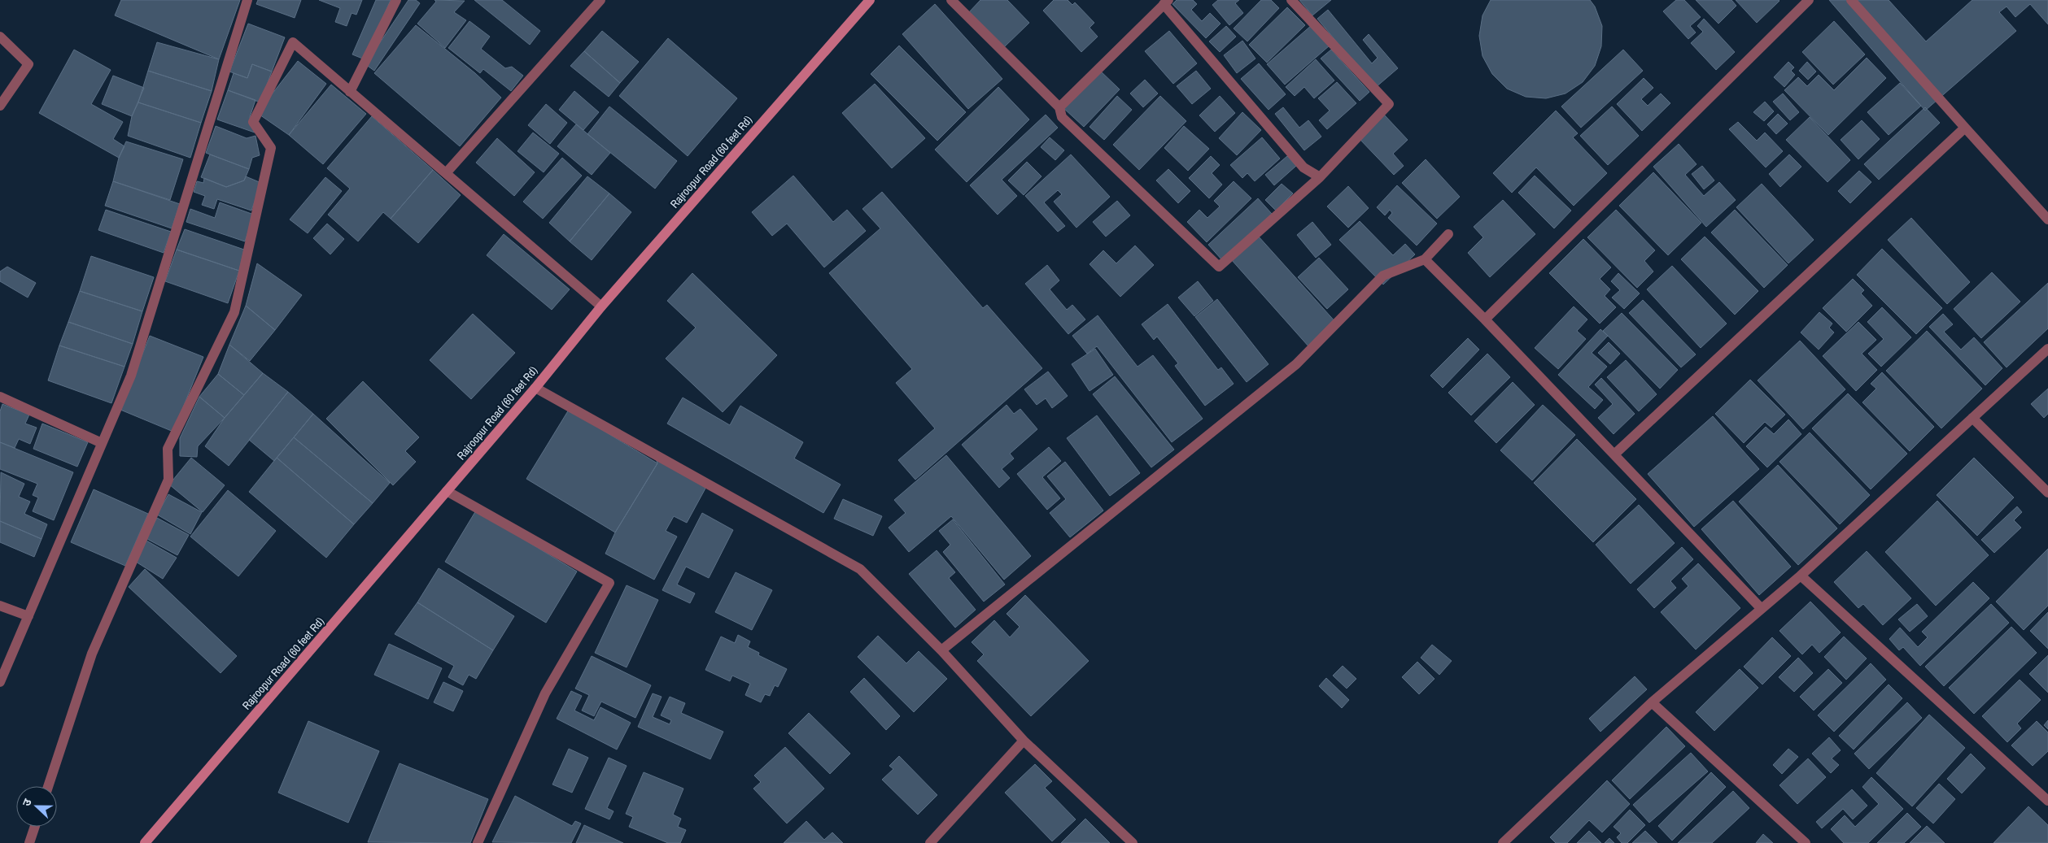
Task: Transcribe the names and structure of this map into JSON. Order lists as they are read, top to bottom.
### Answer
{
  "streets": {
    "main road": ["Rajroopur Road (60 feet Rd)"]
  },
  "north": "left"
}
